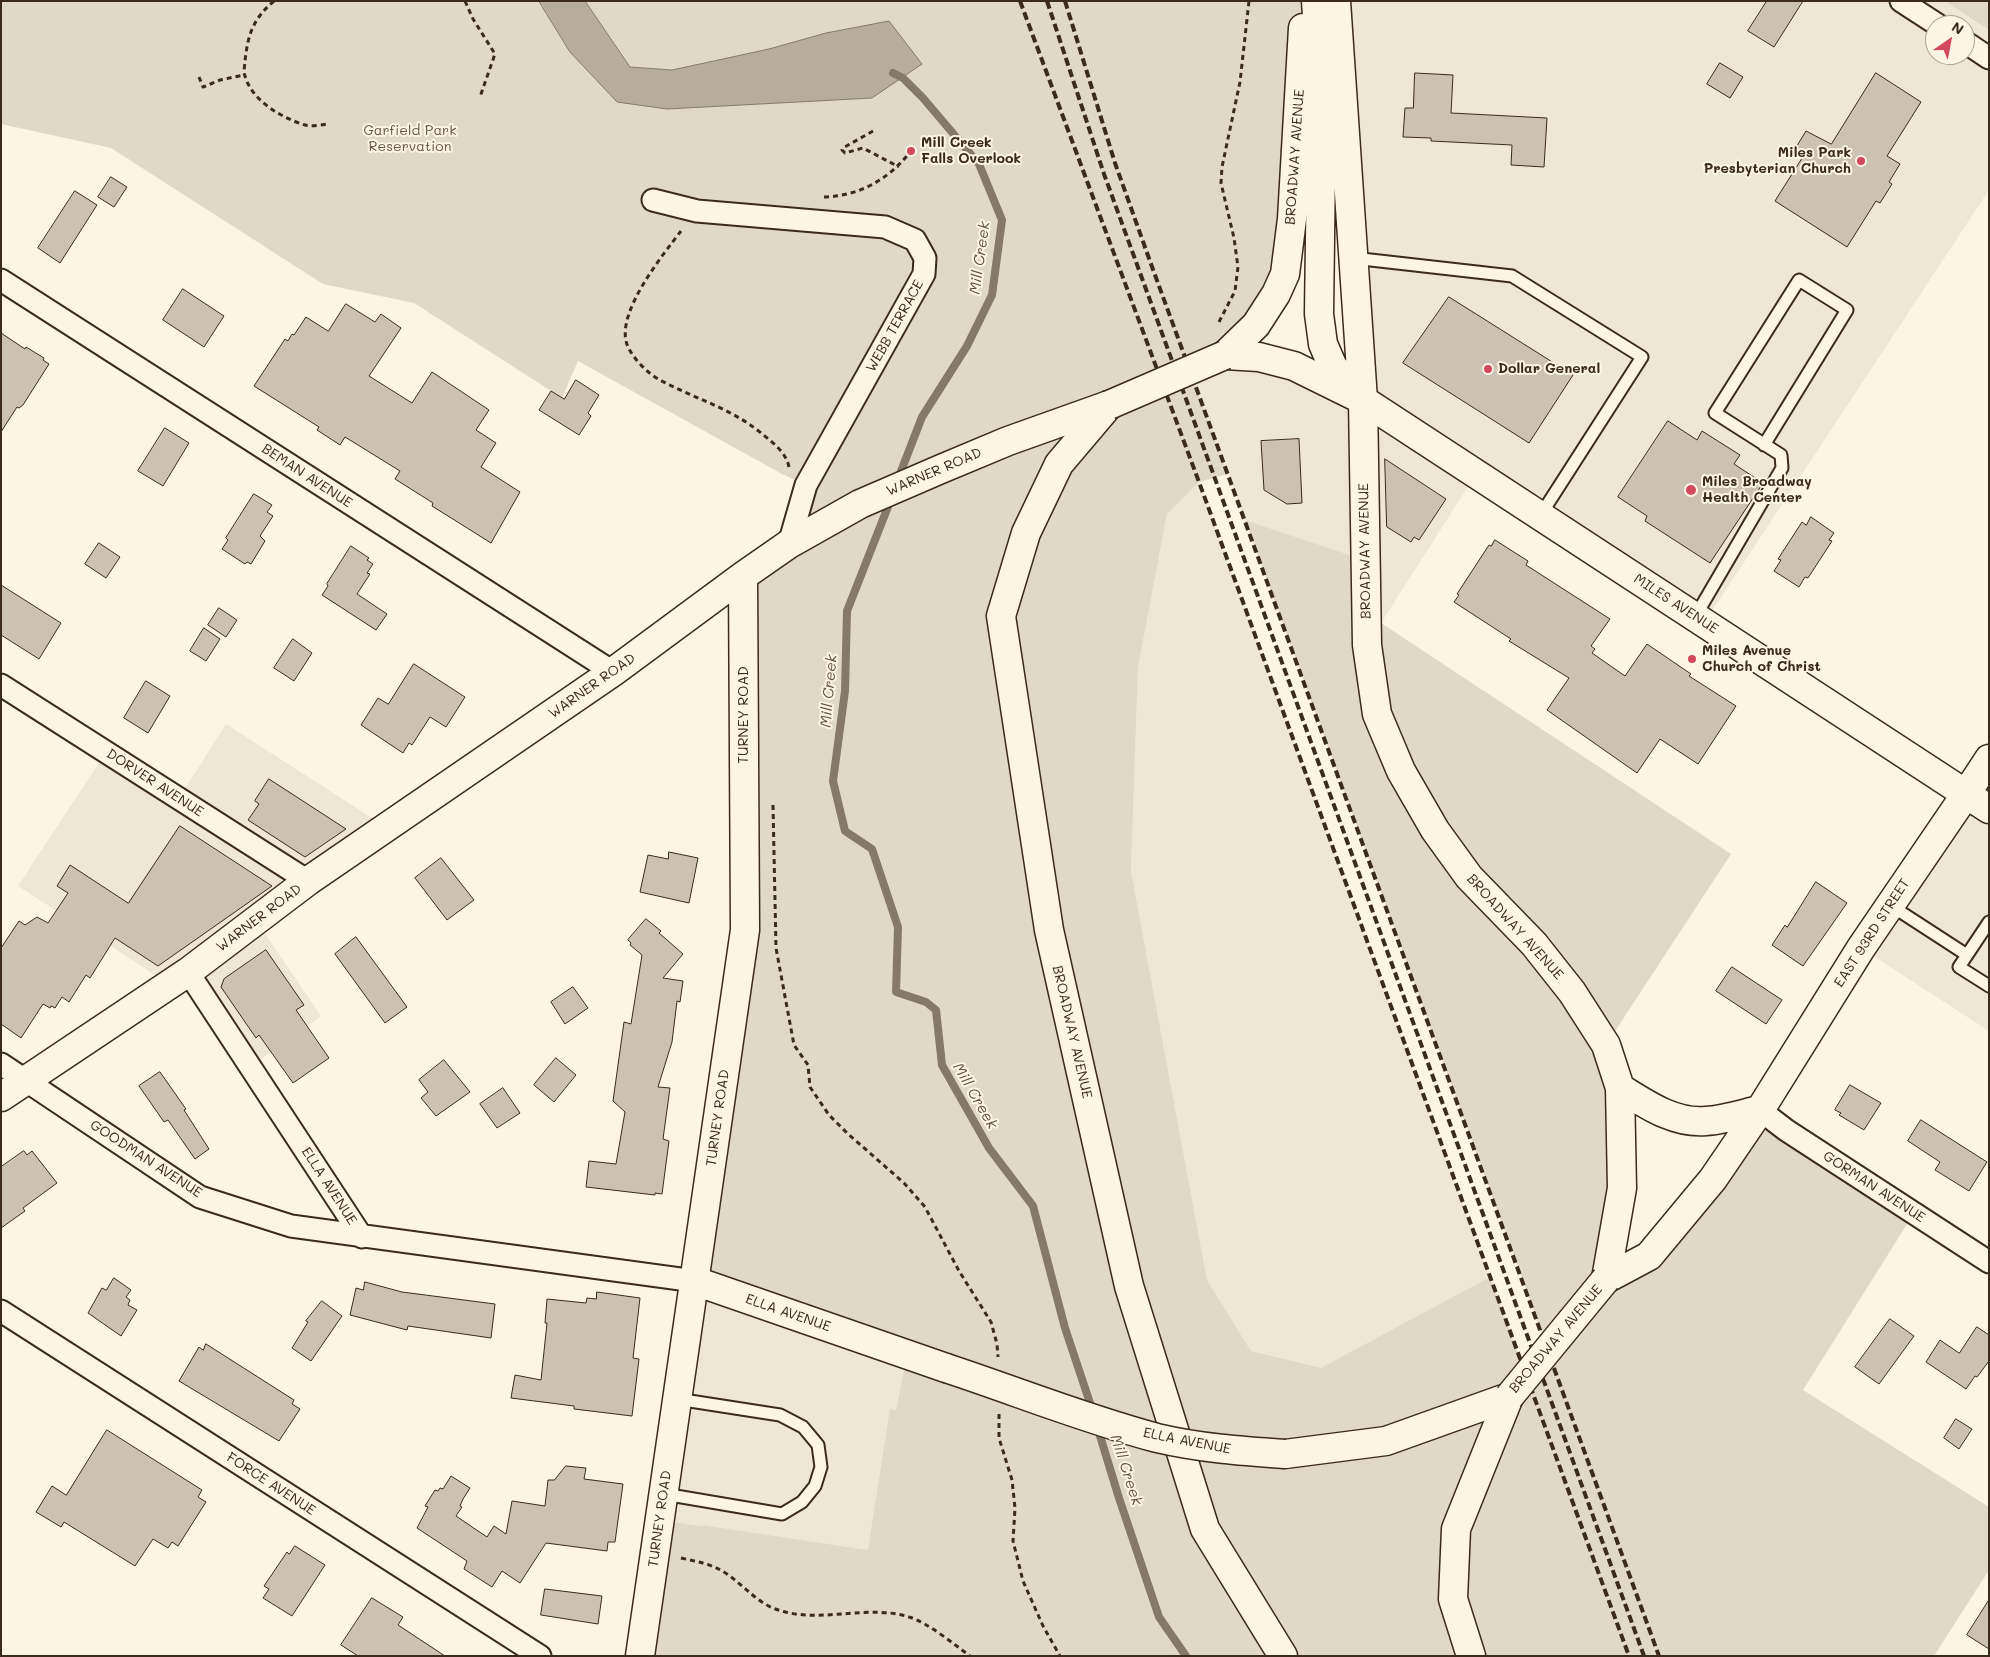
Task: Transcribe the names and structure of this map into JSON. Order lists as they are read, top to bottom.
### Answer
{
  "streets": {
    "main road": [
      "BROADWAY AVENUE",
      "WARNER ROAD",
      "MILES AVENUE",
      "TURNEY ROAD",
      "EAST 93RD STREET",
      "ELLA AVENUE"
    ],
    "street": [
      "WEBB TERRACE",
      "BEMAN AVENUE",
      "DORVER AVENUE",
      "GOODMAN AVENUE",
      "GORMAN AVENUE",
      "FORCE AVENUE"
    ]
  },
  "crossings": [
    ["BROADWAY AVENUE", "WARNER ROAD"],
    ["BROADWAY AVENUE", "MILES AVENUE"],
    ["BROADWAY AVENUE", "EAST 93RD STREET"],
    ["BROADWAY AVENUE", "ELLA AVENUE"],
    ["WEBB TERRACE", "WARNER ROAD"],
    ["WARNER ROAD", "BEMAN AVENUE"],
    ["WARNER ROAD", "TURNEY ROAD"],
    ["WARNER ROAD", "DORVER AVENUE"],
    ["WARNER ROAD", "GOODMAN AVENUE"],
    ["WARNER ROAD", "ELLA AVENUE"],
    ["MILES AVENUE", "EAST 93RD STREET"],
    ["TURNEY ROAD", "ELLA AVENUE"],
    ["EAST 93RD STREET", "GORMAN AVENUE"],
    ["GOODMAN AVENUE", "ELLA AVENUE"]
  ],
  "water": ["Mill Creek"],
  "parks": ["Garfield Park Reservation"],
  "places": [
    "Mill Creek Falls Overlook",
    "Miles Park Presbyterian Church",
    "Dollar General",
    "Miles Broadway Health Center",
    "Miles Avenue Church of Christ"
  ],
  "north": "top right"
}
